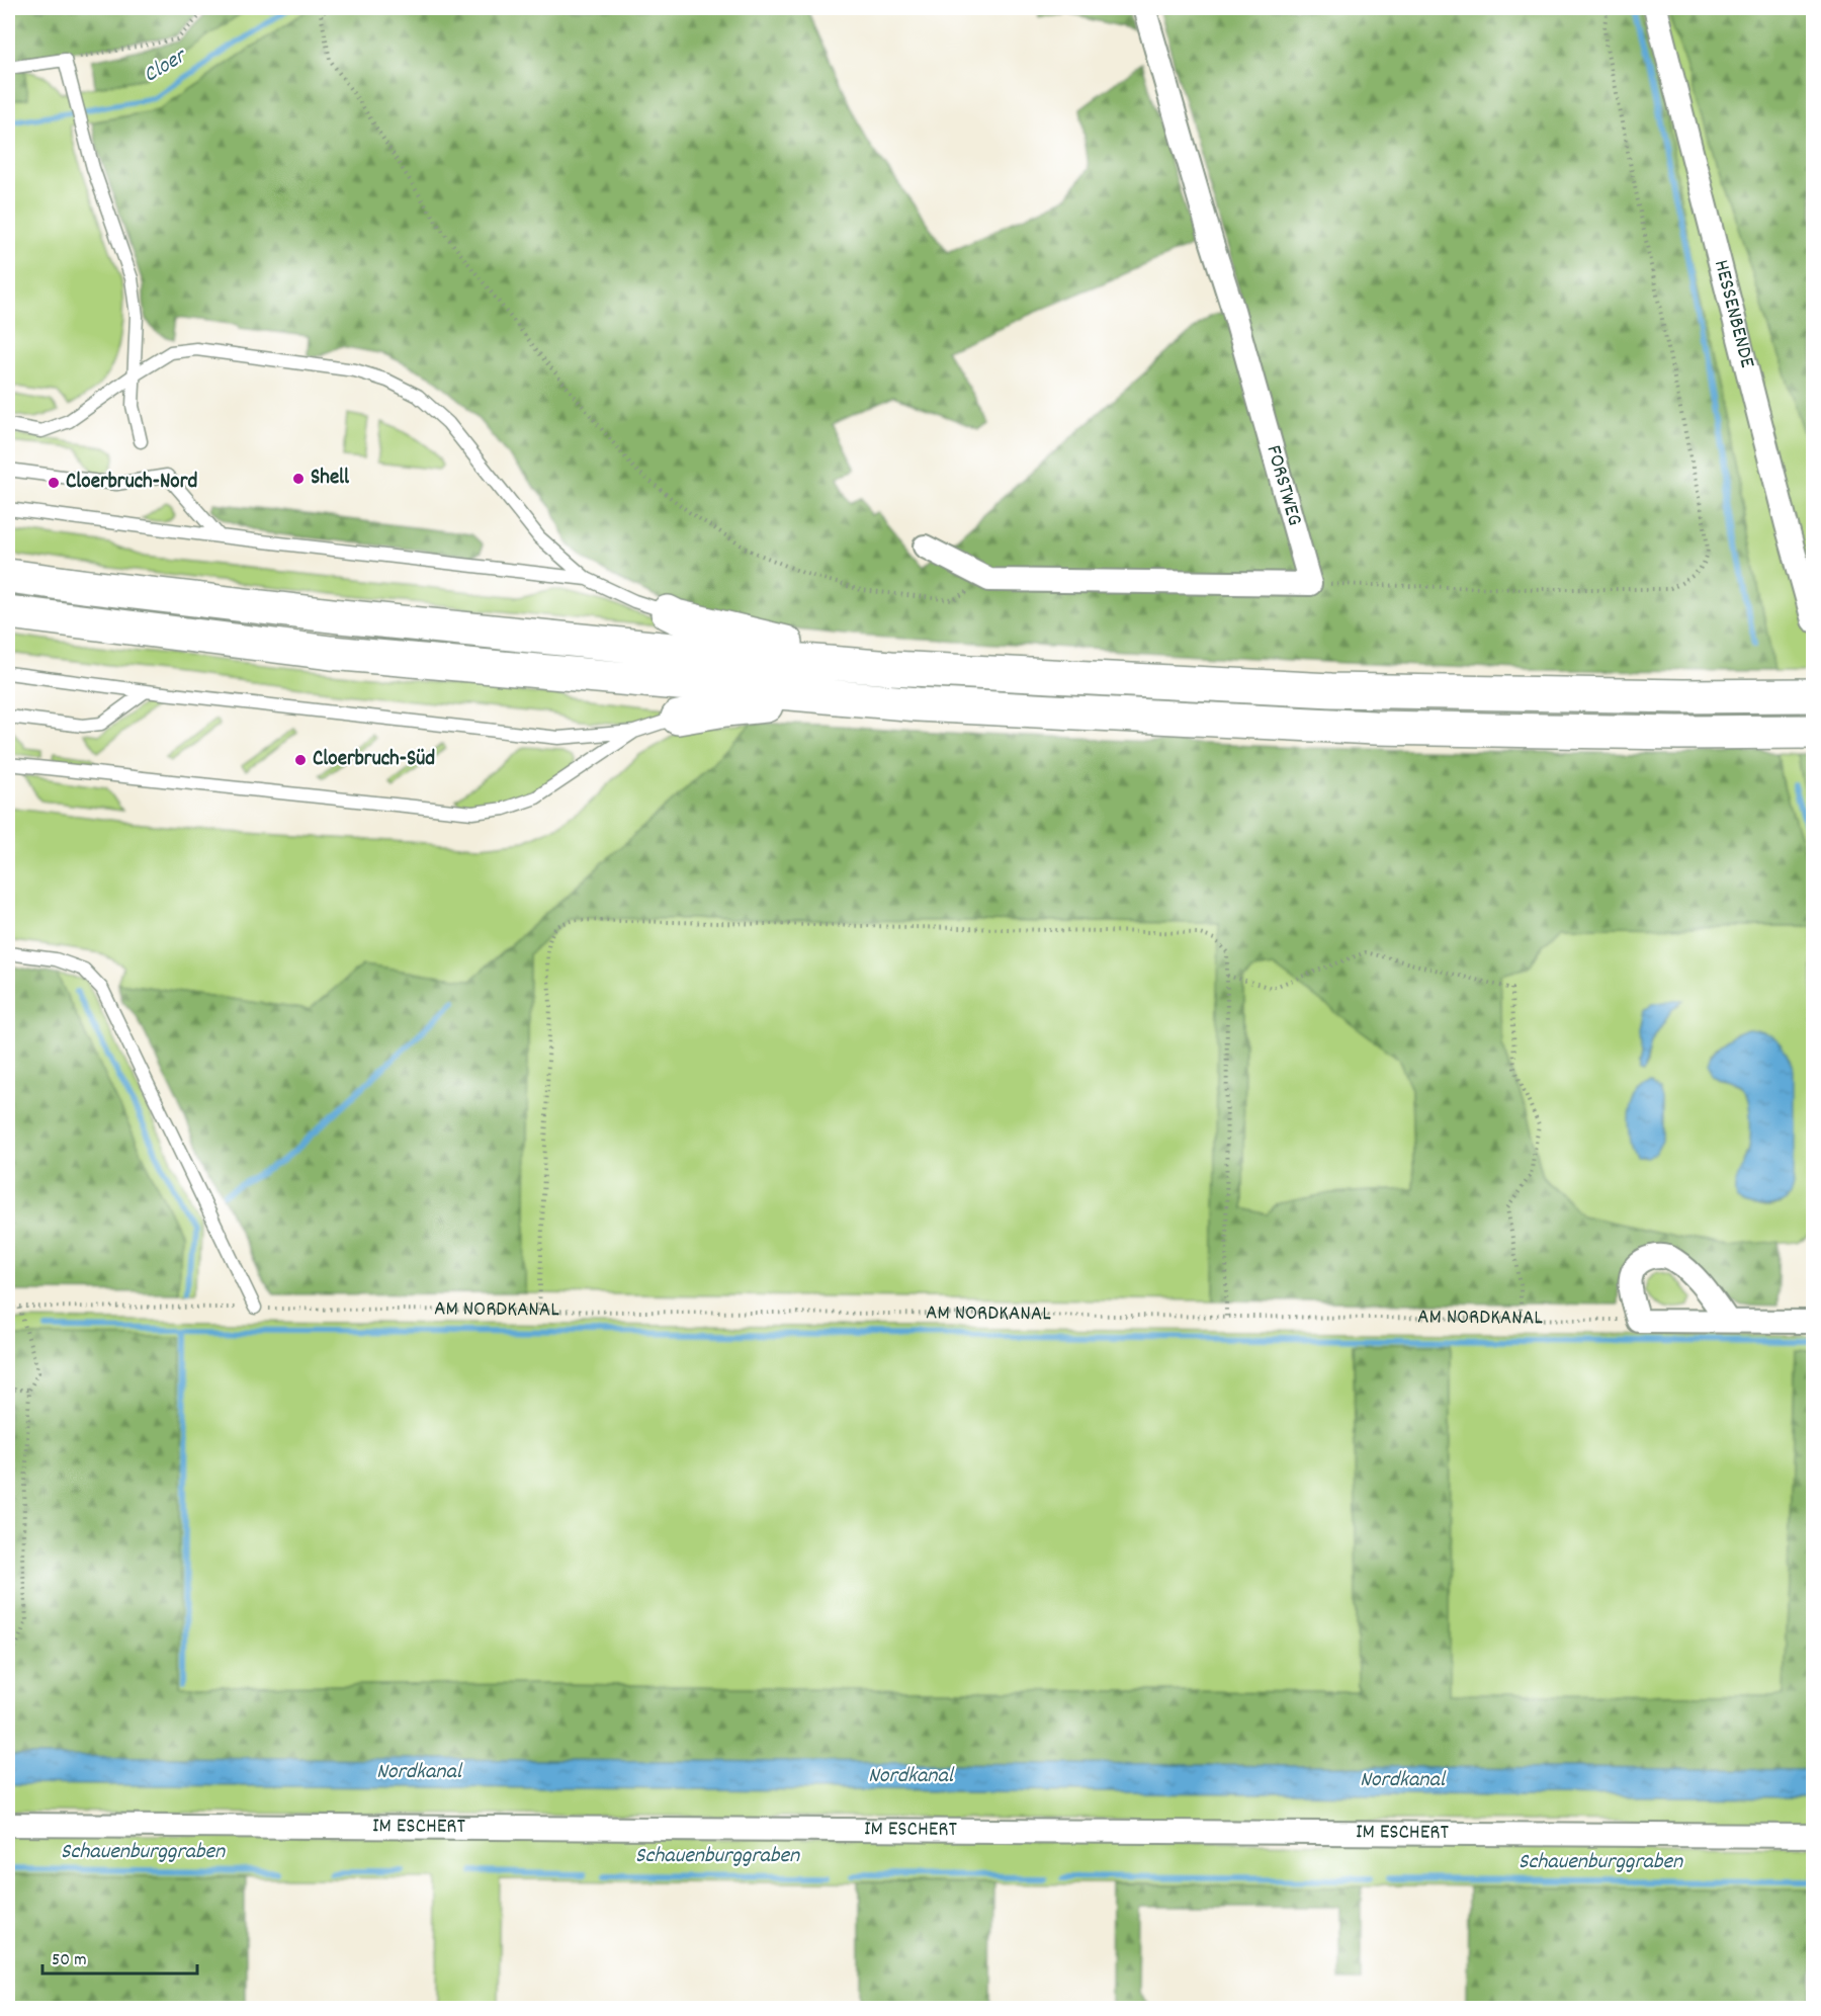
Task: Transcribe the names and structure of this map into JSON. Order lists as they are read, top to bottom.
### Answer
{
  "streets": {
    "street": ["HESSENBENDE", "FORSTWEG", "IM ESCHERT"],
    "path": ["AM NORDKANAL"]
  },
  "water": ["Cloer", "Nordkanal", "Schauenburggraben"],
  "places": ["Shell", "Cloerbruch-Nord", "Cloerbruch-Süd"],
  "scale_bar": "50 m"
}
